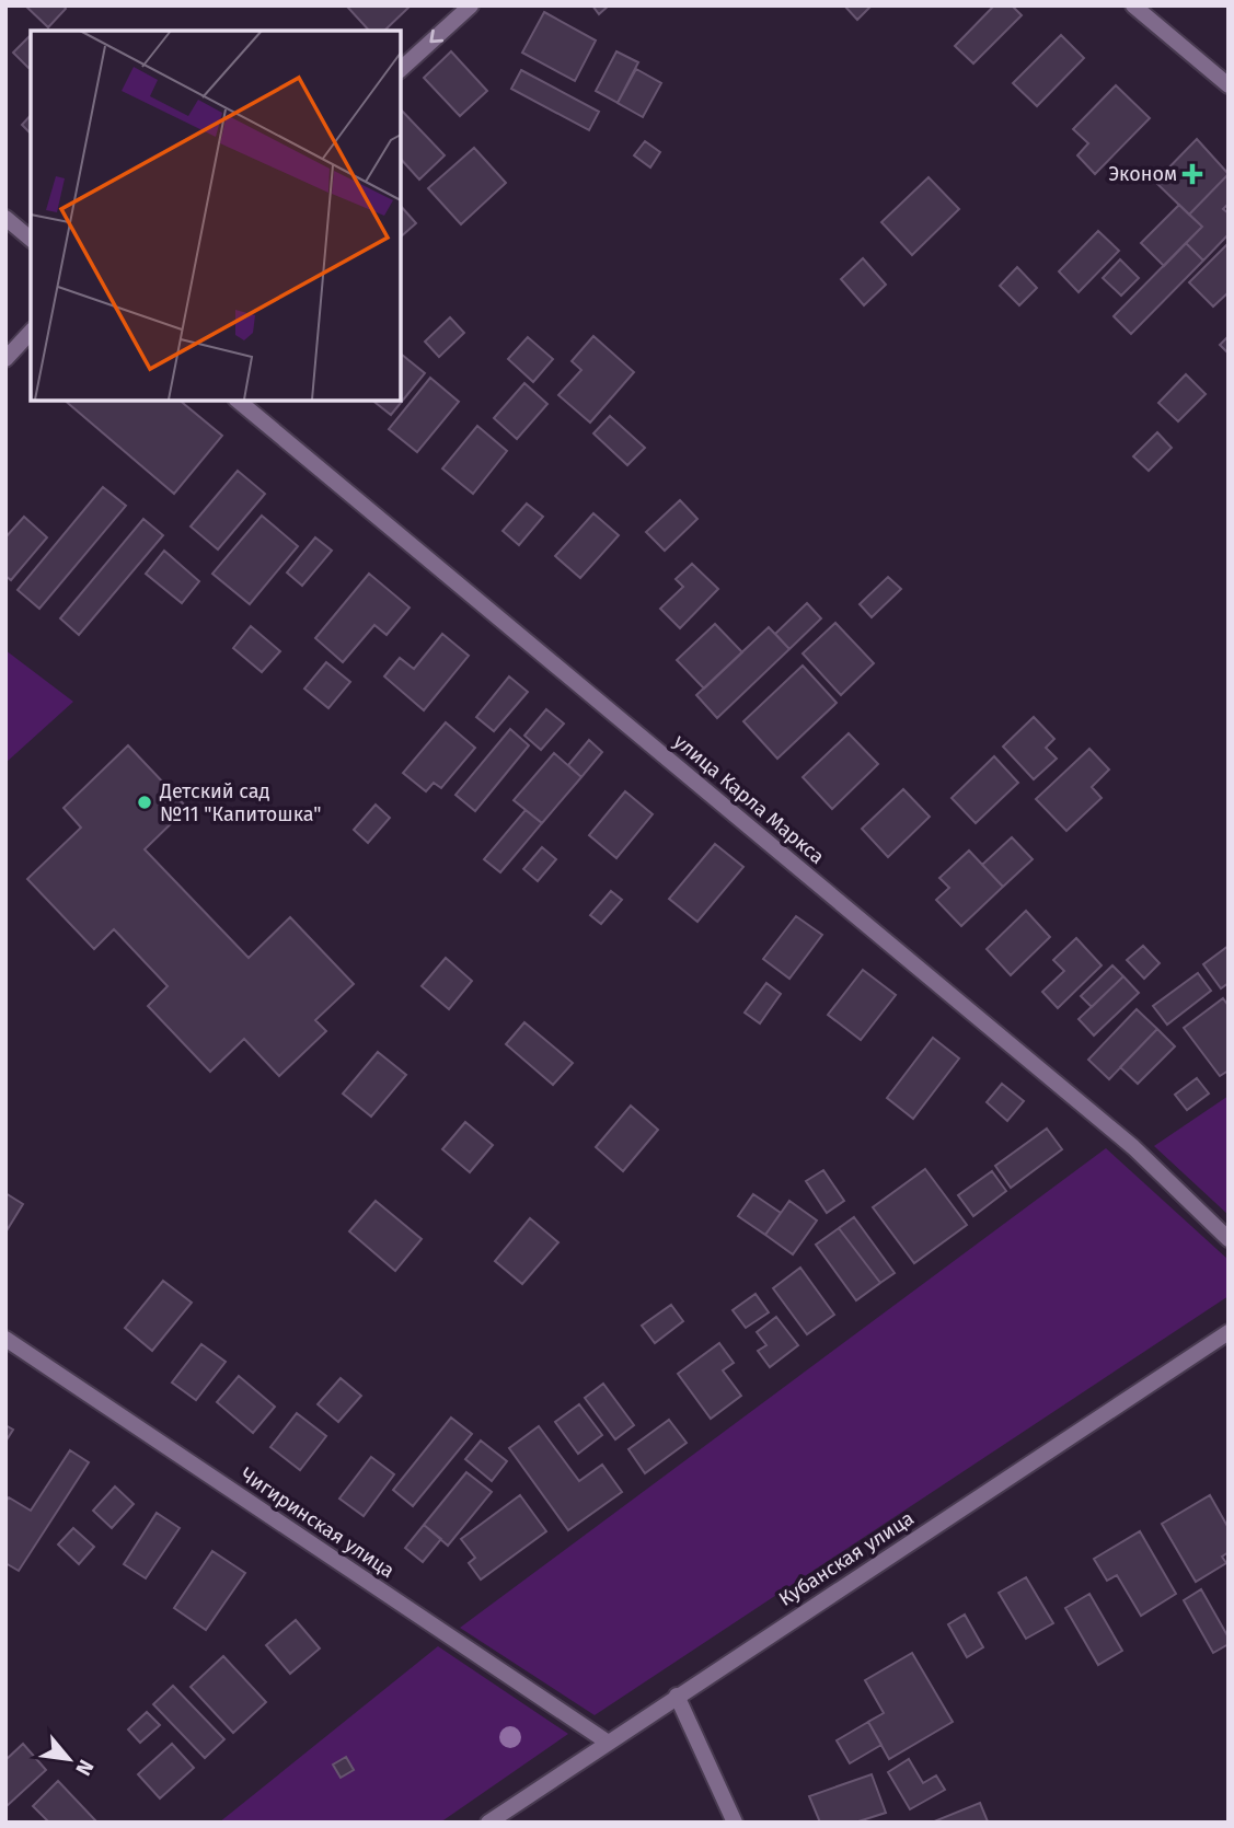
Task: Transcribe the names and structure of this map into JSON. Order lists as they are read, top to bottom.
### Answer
{
  "streets": {
    "street": ["улица Карла Маркса", "Чигиринская улица", "Кубанская улица"]
  },
  "crossings": [
    ["Чигиринская улица", "Кубанская улица"]
  ],
  "places": {
    "health": ["Эконом"],
    "other": ["Детский сад №11 \"Капитошка\""]
  },
  "north": "bottom right"
}
